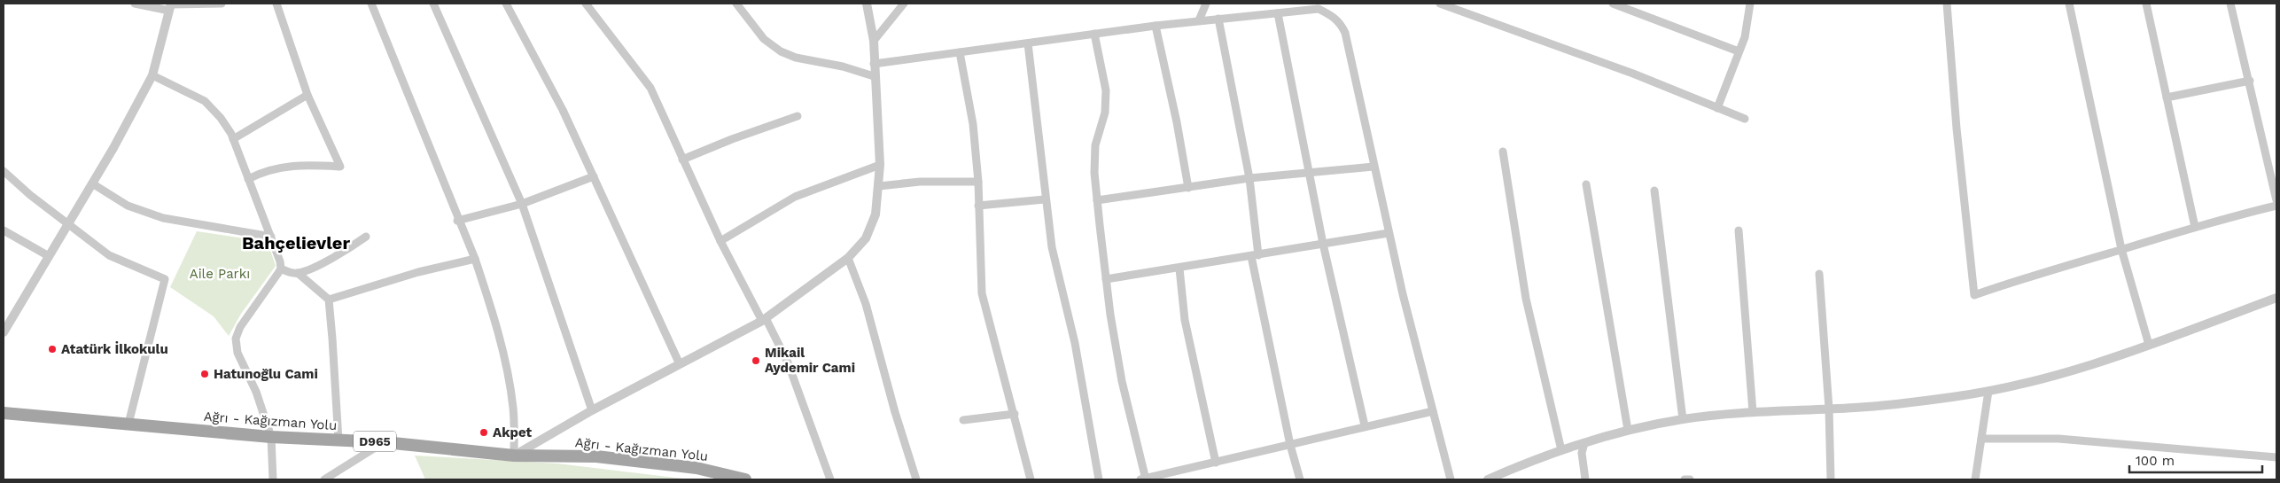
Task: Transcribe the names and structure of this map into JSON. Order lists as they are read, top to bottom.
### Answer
{
  "streets": {
    "main road": ["Ağrı - Kağızman Yolu", "D965"]
  },
  "districts": ["Bahçelievler"],
  "parks": ["Aile Parkı"],
  "places": [
    "Atatürk İlkokulu",
    "Mikail Aydemir Cami",
    "Hatunoğlu Cami",
    "Akpet"
  ],
  "scale_bar": "100 m"
}
